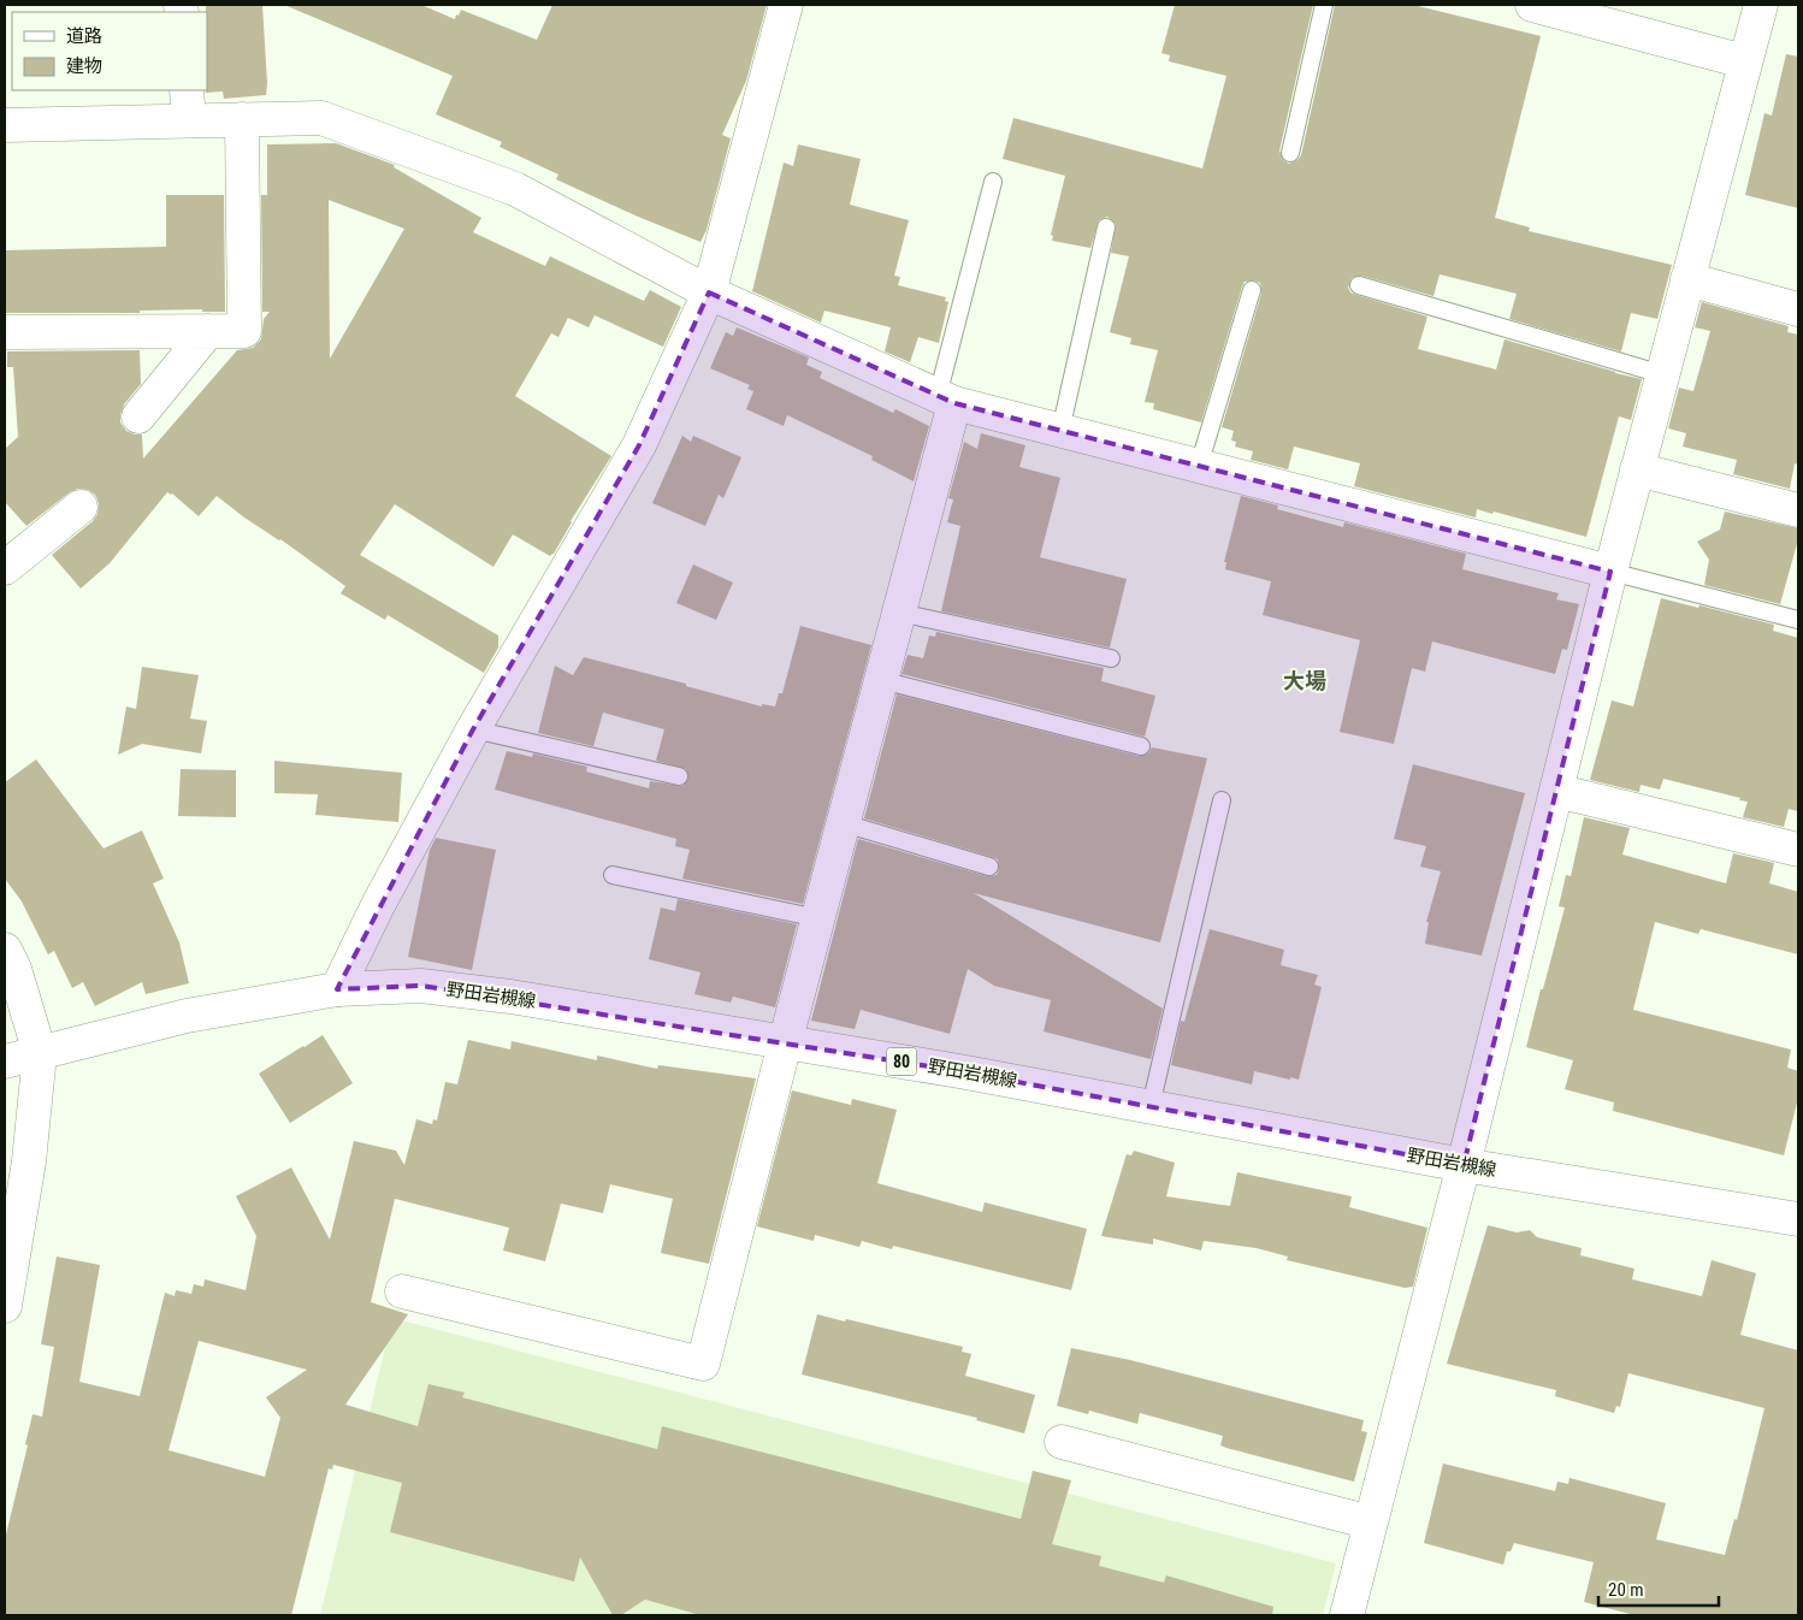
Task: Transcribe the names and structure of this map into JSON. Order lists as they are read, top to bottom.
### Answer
{
  "streets": {
    "street": ["野田岩槻線", "80"]
  },
  "districts": ["大場"],
  "legend": ["道路", "建物"],
  "scale_bar": "20 m"
}
